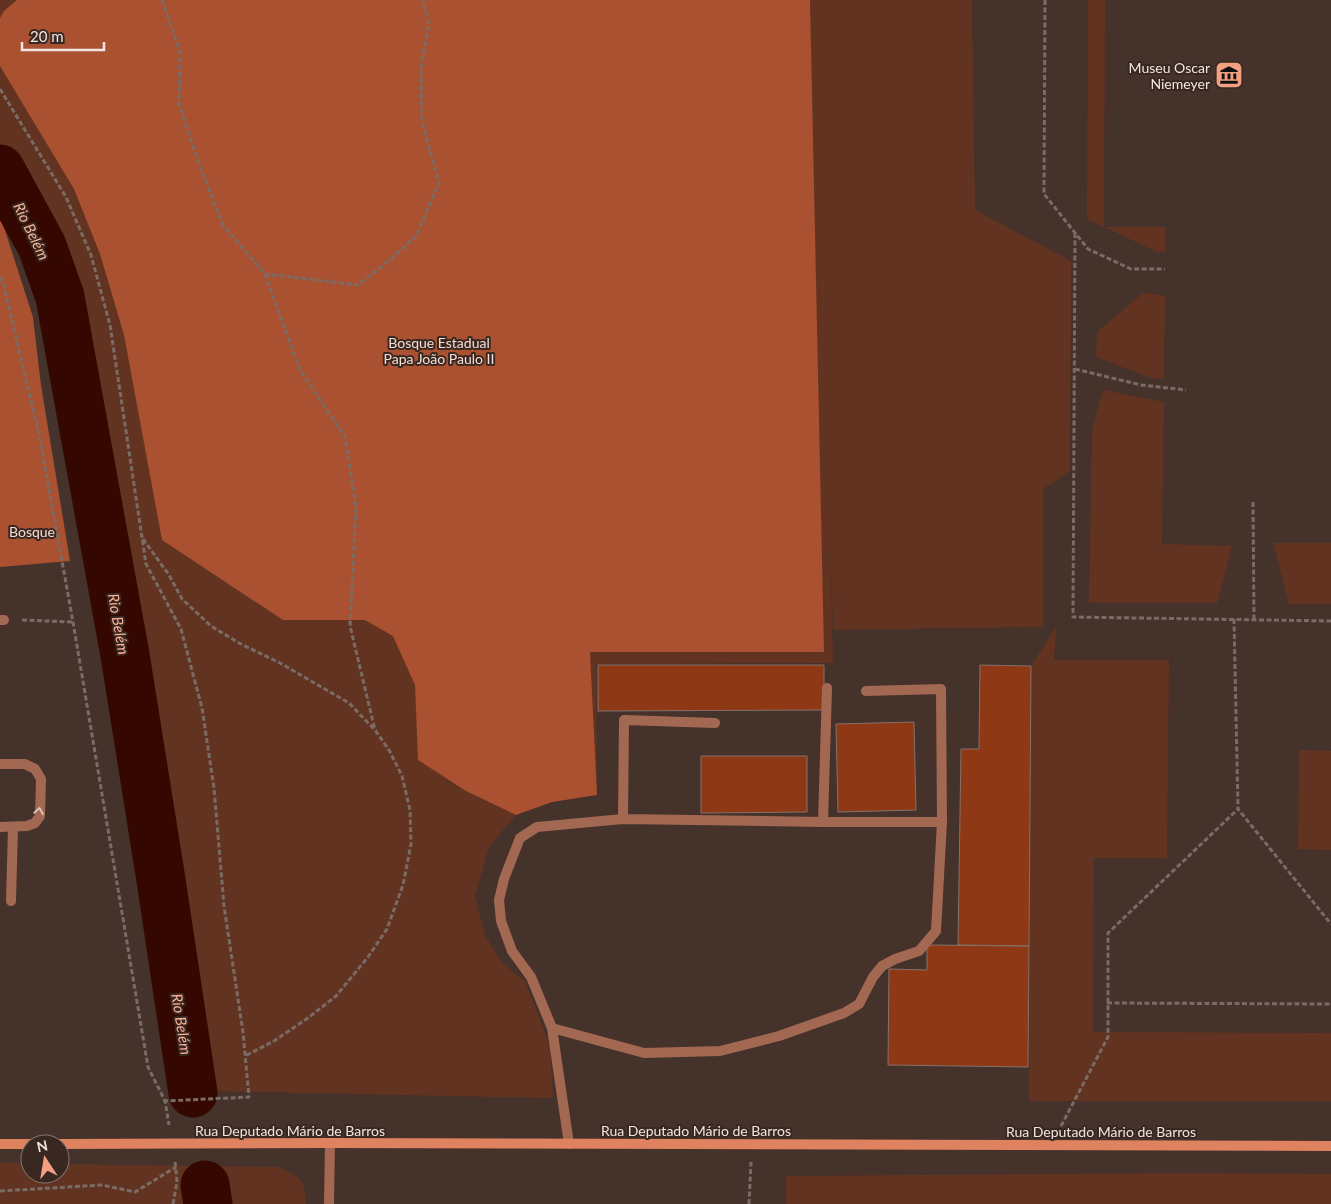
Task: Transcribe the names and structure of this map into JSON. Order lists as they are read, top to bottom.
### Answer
{
  "streets": {
    "main road": ["Rua Deputado Mário de Barros"]
  },
  "water": ["Rio Belém"],
  "parks": ["Bosque Estadual Papa João Paulo II", "Bosque"],
  "places": {
    "museum": ["Museu Oscar Niemeyer"]
  },
  "scale_bar": "20 m",
  "north": "top"
}
